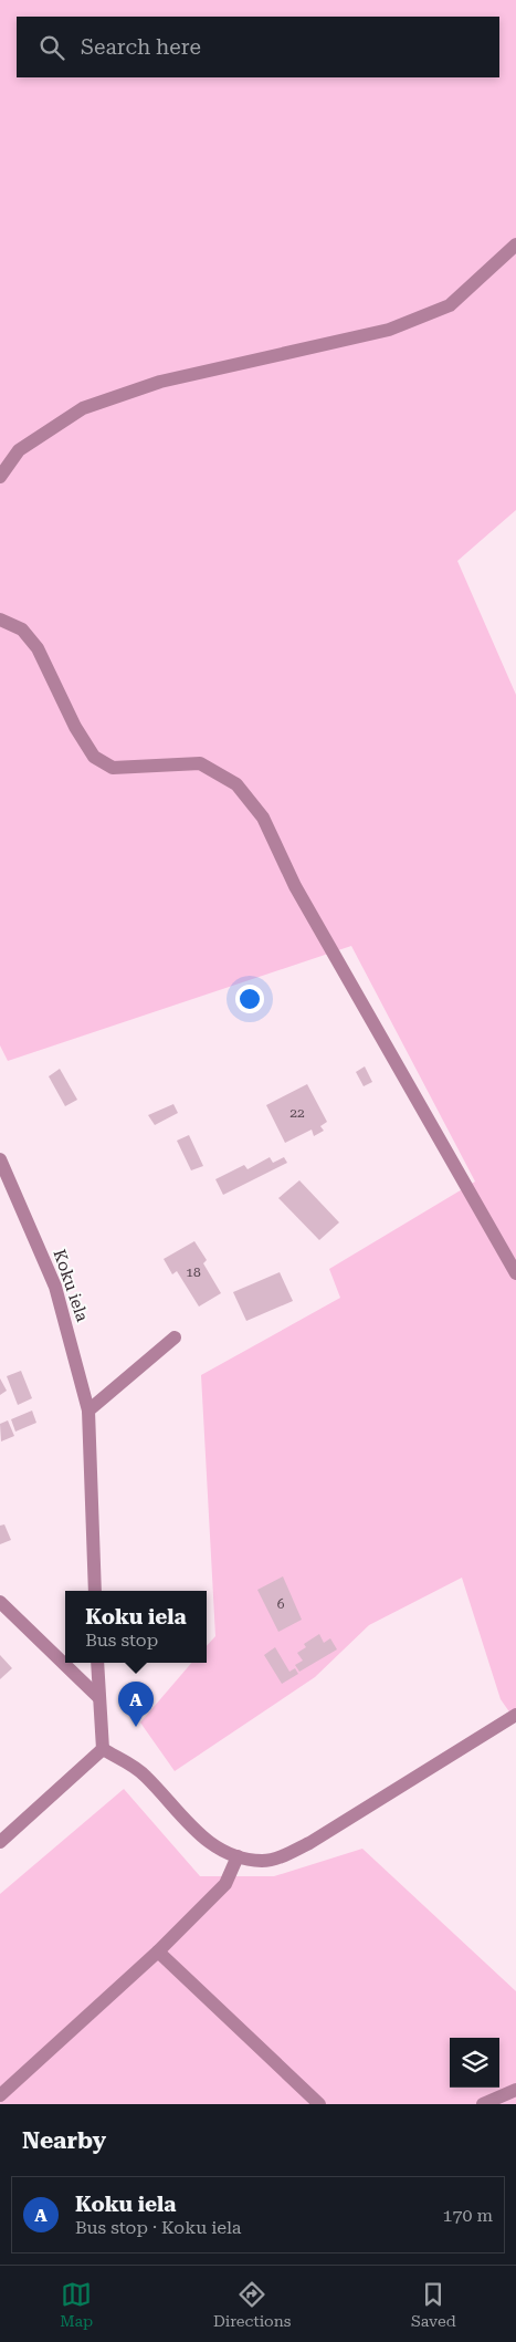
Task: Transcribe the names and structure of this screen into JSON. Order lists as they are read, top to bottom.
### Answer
{
  "streets": {
    "street": ["Koku iela"]
  },
  "house_numbers": ["22", "18", "6"],
  "page": {
    "search": "Search here",
    "popup": ["Koku iela", "Bus stop"],
    "pins": "A",
    "heading": "Nearby",
    "list": [
      {
        "mark": "A",
        "name": "Koku iela",
        "note": "Bus stop · Koku iela",
        "value": "170 m"
      }
    ],
    "nav": ["Map", "Directions", "Saved"]
  }
}
